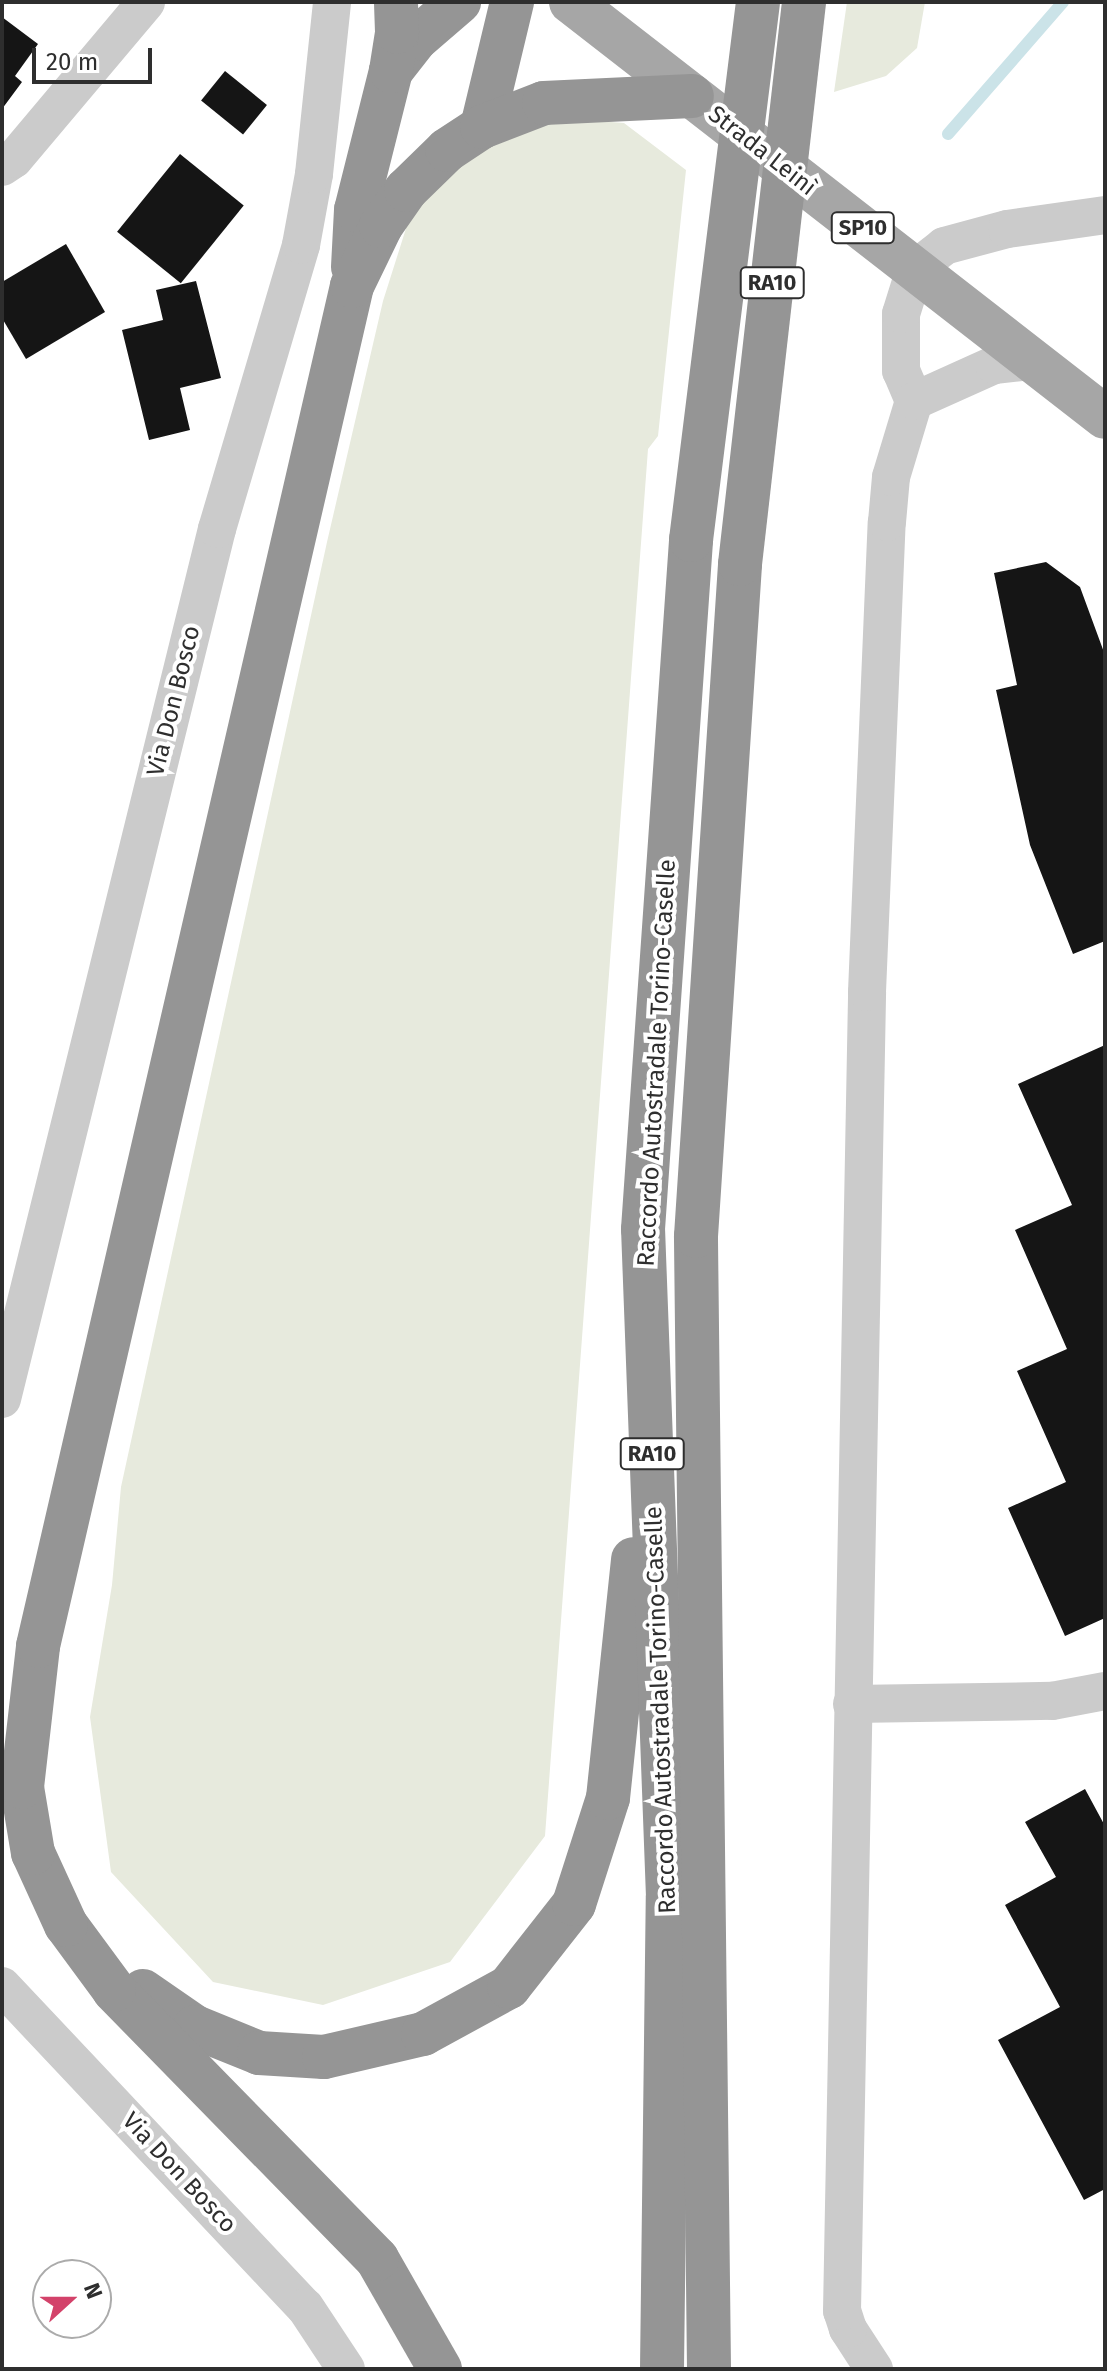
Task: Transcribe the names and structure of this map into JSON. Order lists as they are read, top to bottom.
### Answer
{
  "streets": {
    "highway": ["RA10", "Raccordo Autostradale Torino-Caselle"],
    "main road": ["Strada Leinì", "SP10"],
    "street": ["Via Don Bosco"]
  },
  "scale_bar": "20 m",
  "north": "right"
}
